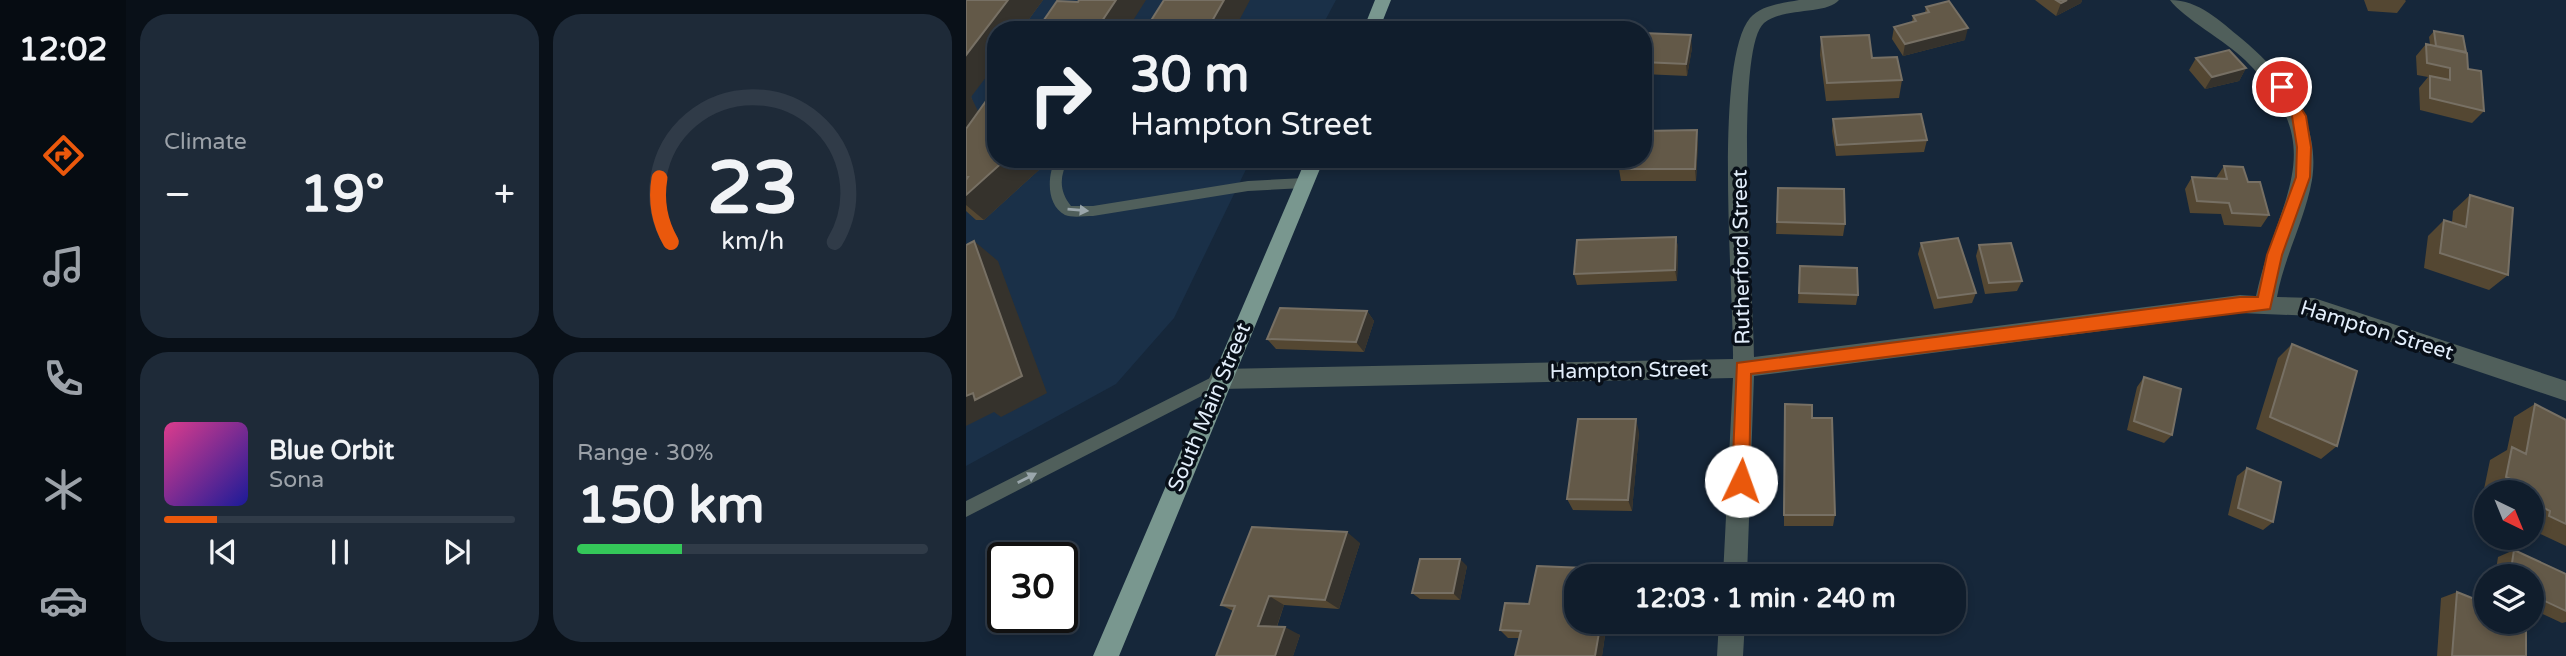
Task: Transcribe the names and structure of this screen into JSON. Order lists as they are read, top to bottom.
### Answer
{
  "streets": {
    "main road": ["South Main Street"],
    "street": ["Rutherford Street", "Hampton Street"]
  },
  "crossings": [
    ["Rutherford Street", "Hampton Street"],
    ["Hampton Street", "South Main Street"]
  ],
  "north": "bottom right",
  "page": {
    "tabs": "12:02",
    "tile": [
      "Climate",
      ["Range · 30%", "150 km"]
    ],
    "turn": ["30 m", "Hampton Street"],
    "heat": ["−", "19°", "+"],
    "song": ["Blue Orbit", "Sona"],
    "limit": "30",
    "trip": "12:03 · 1 min · 240 m",
    "gauge": ["23", "km/h"]
  }
}
